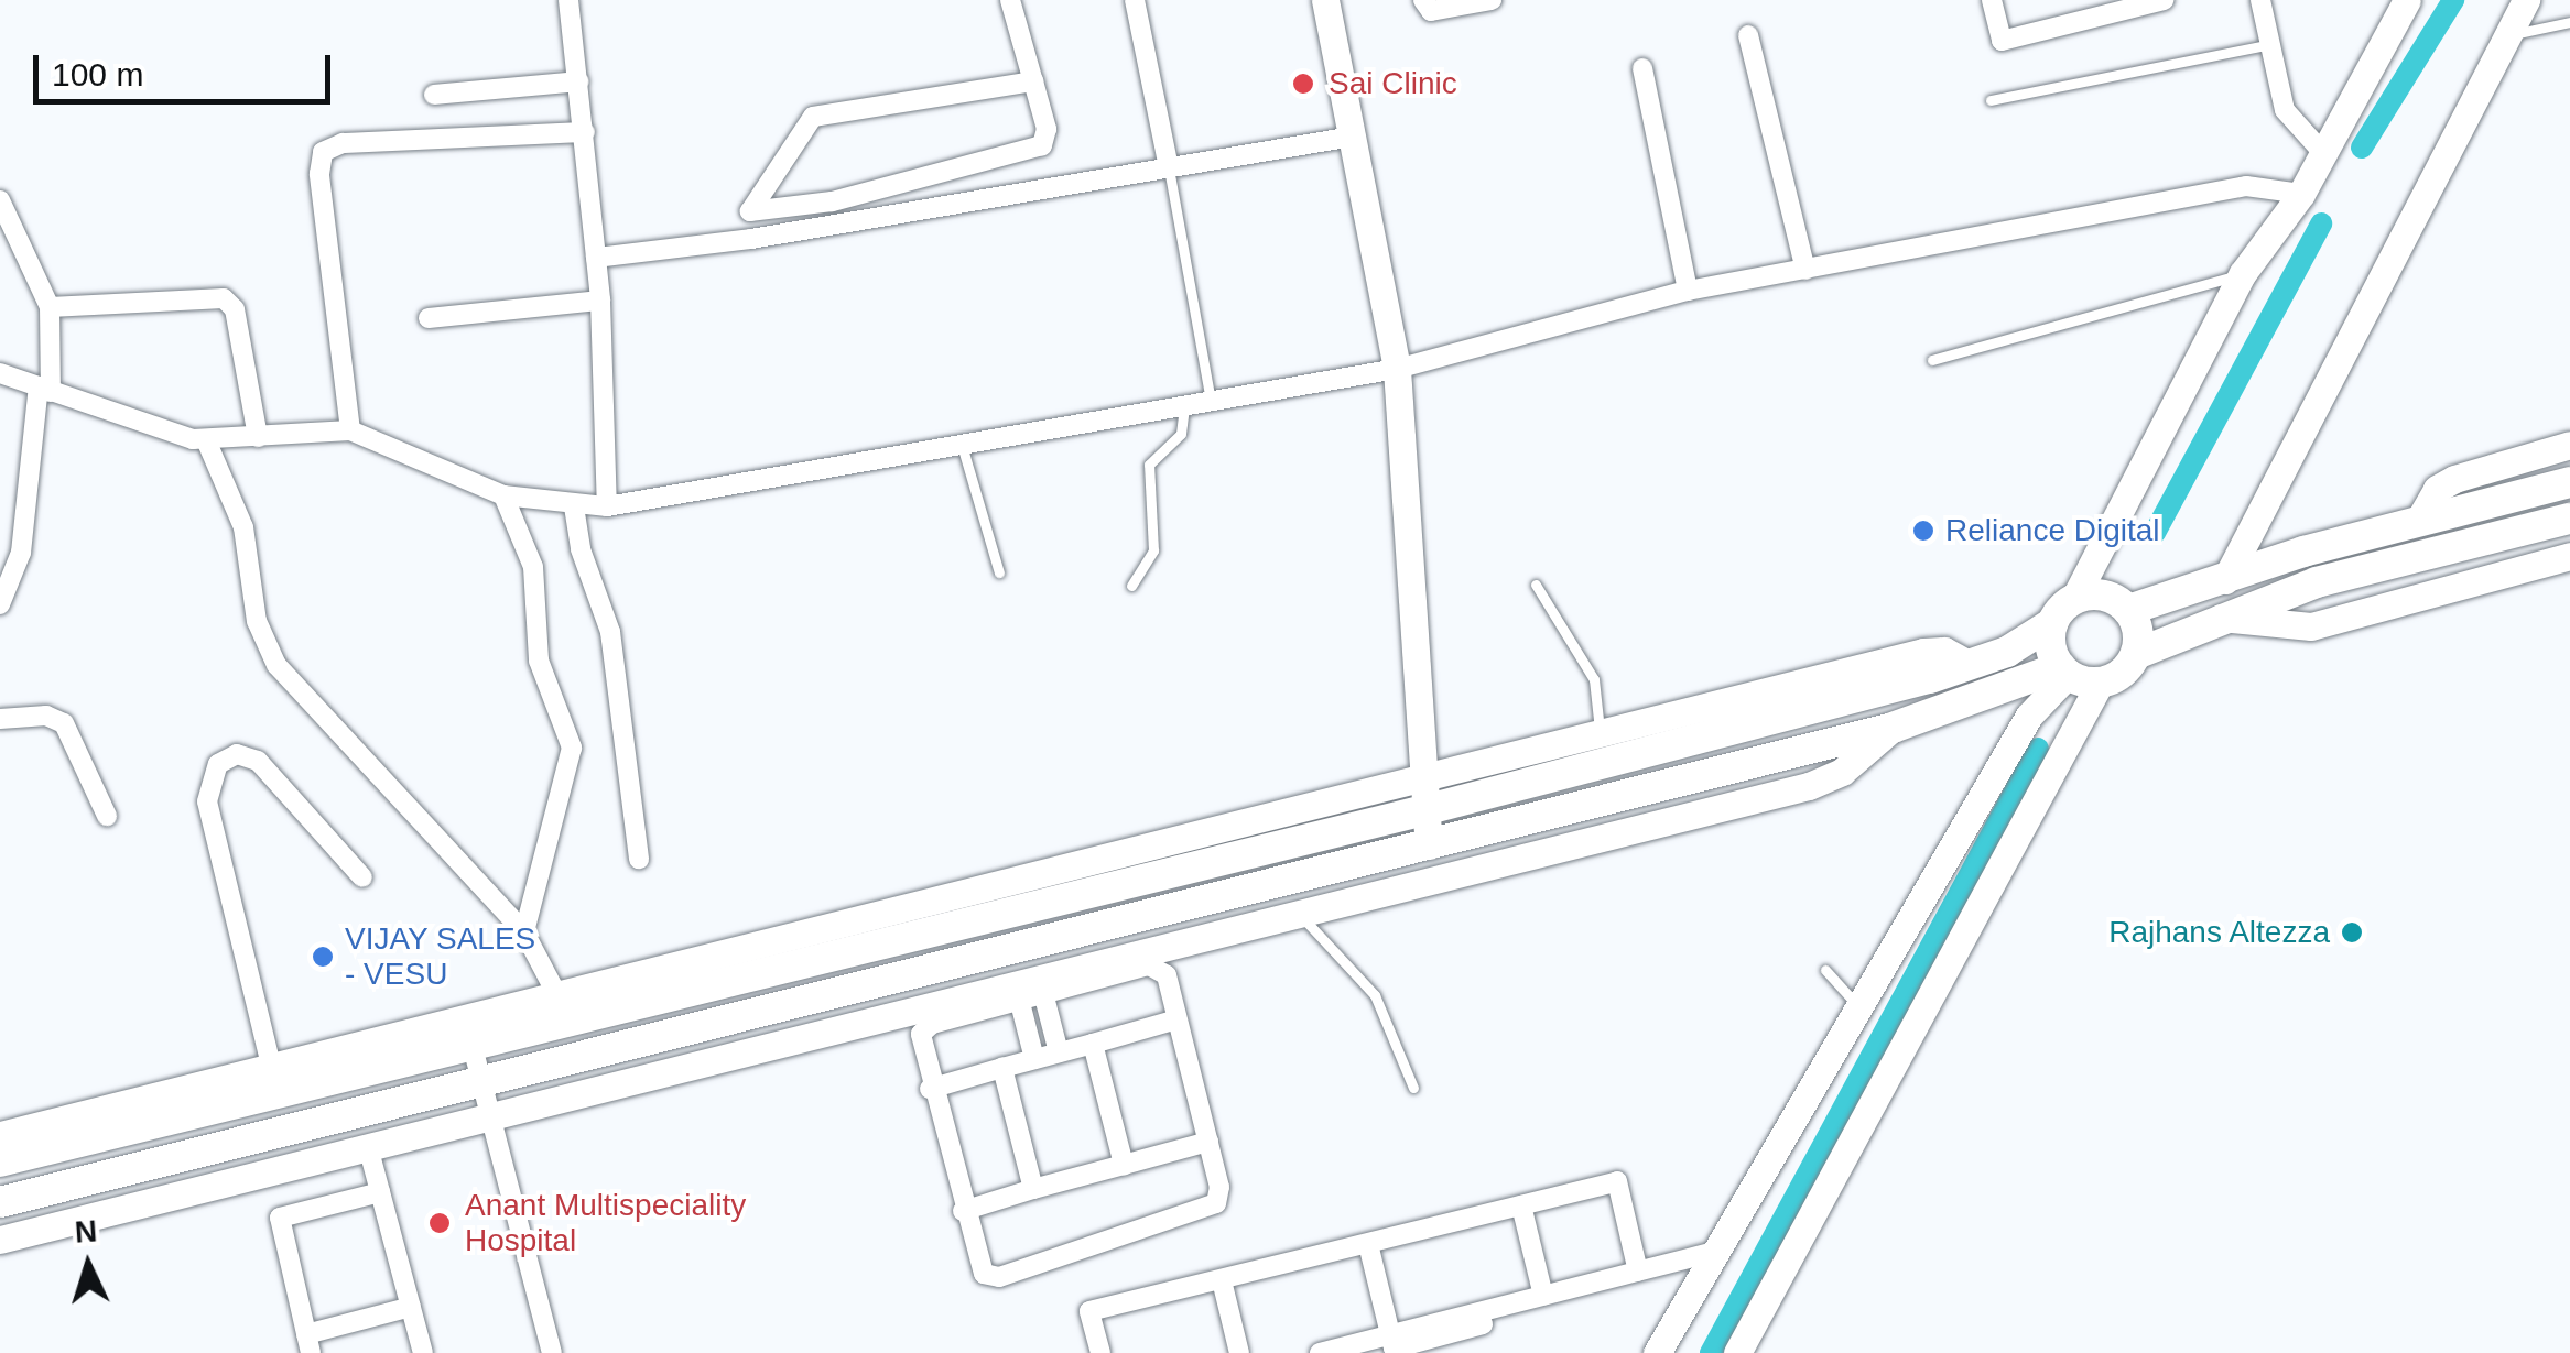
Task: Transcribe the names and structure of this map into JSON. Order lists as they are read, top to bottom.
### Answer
{
  "places": [
    "Sai Clinic",
    "Reliance Digital",
    "Rajhans Altezza",
    "VIJAY SALES - VESU",
    "Anant Multispeciality Hospital"
  ],
  "scale_bar": "100 m",
  "north": "top"
}
